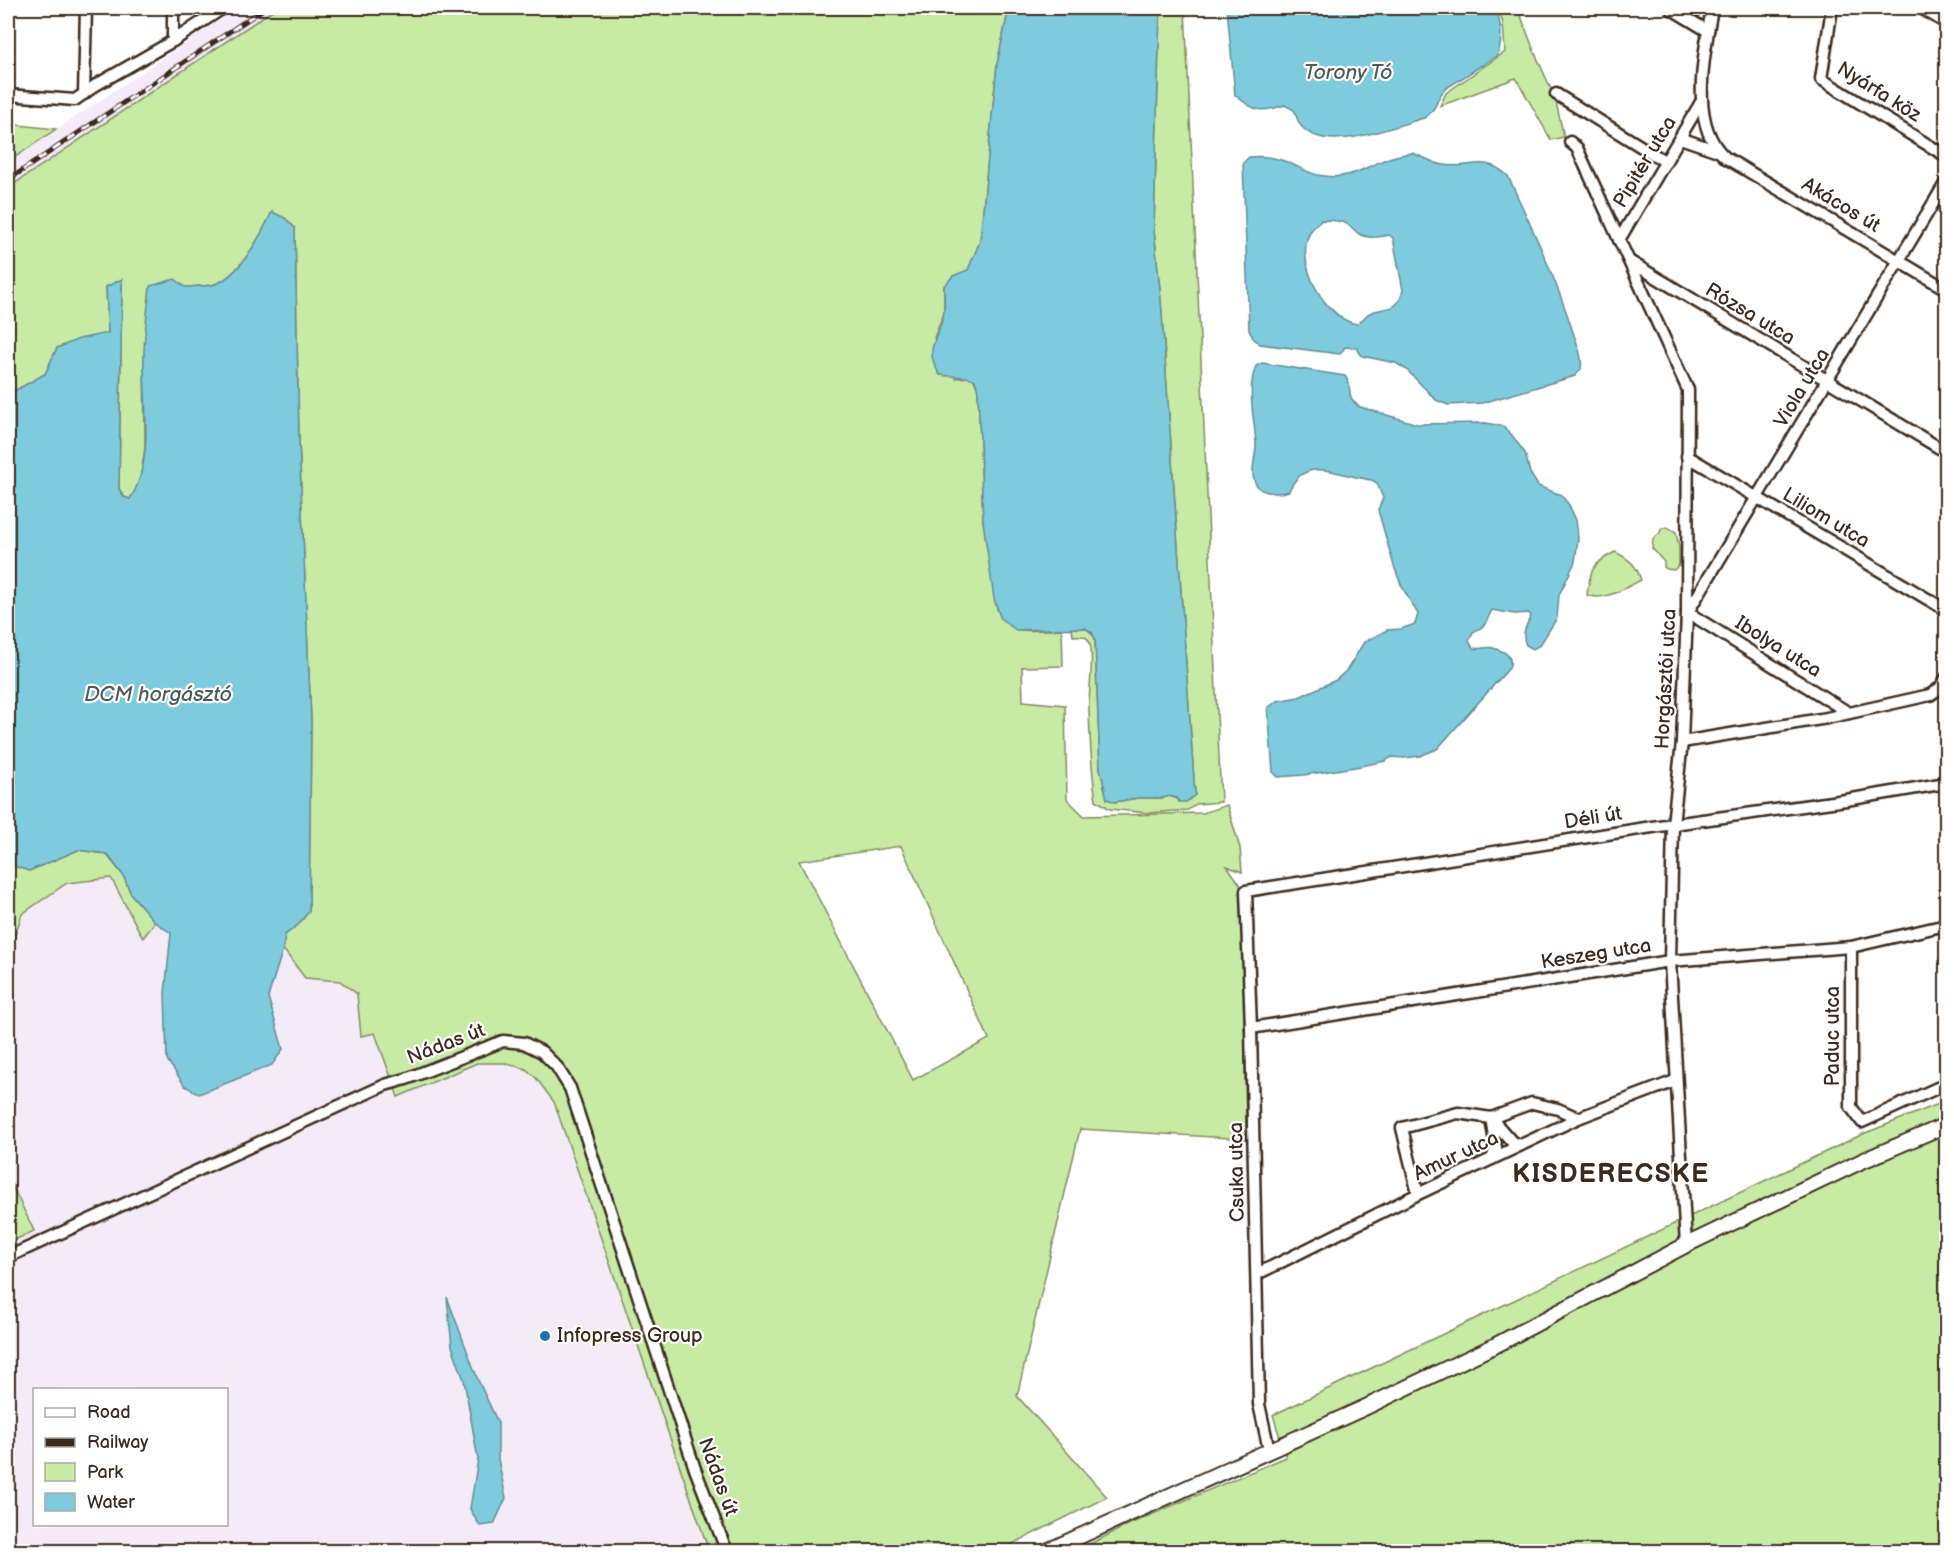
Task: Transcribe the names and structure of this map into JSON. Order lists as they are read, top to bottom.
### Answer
{
  "streets": {
    "street": [
      "Nyárfa köz",
      "Pipitér utca",
      "Akácos út",
      "Rózsa utca",
      "Viola utca",
      "Liliom utca",
      "Ibolya utca",
      "Horgásztói utca",
      "Déli út",
      "Keszeg utca",
      "Paduc utca",
      "Nádas út",
      "Amur utca",
      "Csuka utca"
    ]
  },
  "crossings": [
    ["Pipitér utca", "Akácos út"],
    ["Pipitér utca", "Horgásztói utca"],
    ["Akácos út", "Viola utca"],
    ["Rózsa utca", "Viola utca"],
    ["Rózsa utca", "Horgásztói utca"],
    ["Viola utca", "Liliom utca"],
    ["Viola utca", "Ibolya utca"],
    ["Viola utca", "Horgásztói utca"],
    ["Liliom utca", "Horgásztói utca"],
    ["Ibolya utca", "Horgásztói utca"],
    ["Horgásztói utca", "Déli út"],
    ["Horgásztói utca", "Keszeg utca"],
    ["Horgásztói utca", "Amur utca"],
    ["Déli út", "Csuka utca"],
    ["Keszeg utca", "Paduc utca"],
    ["Keszeg utca", "Csuka utca"],
    ["Amur utca", "Csuka utca"]
  ],
  "districts": ["KISDERECSKE"],
  "water": ["Torony Tó", "DCM horgásztó"],
  "places": ["Infopress Group"],
  "legend": [
    "Road",
    "Railway",
    "Park",
    "Water"
  ]
}
